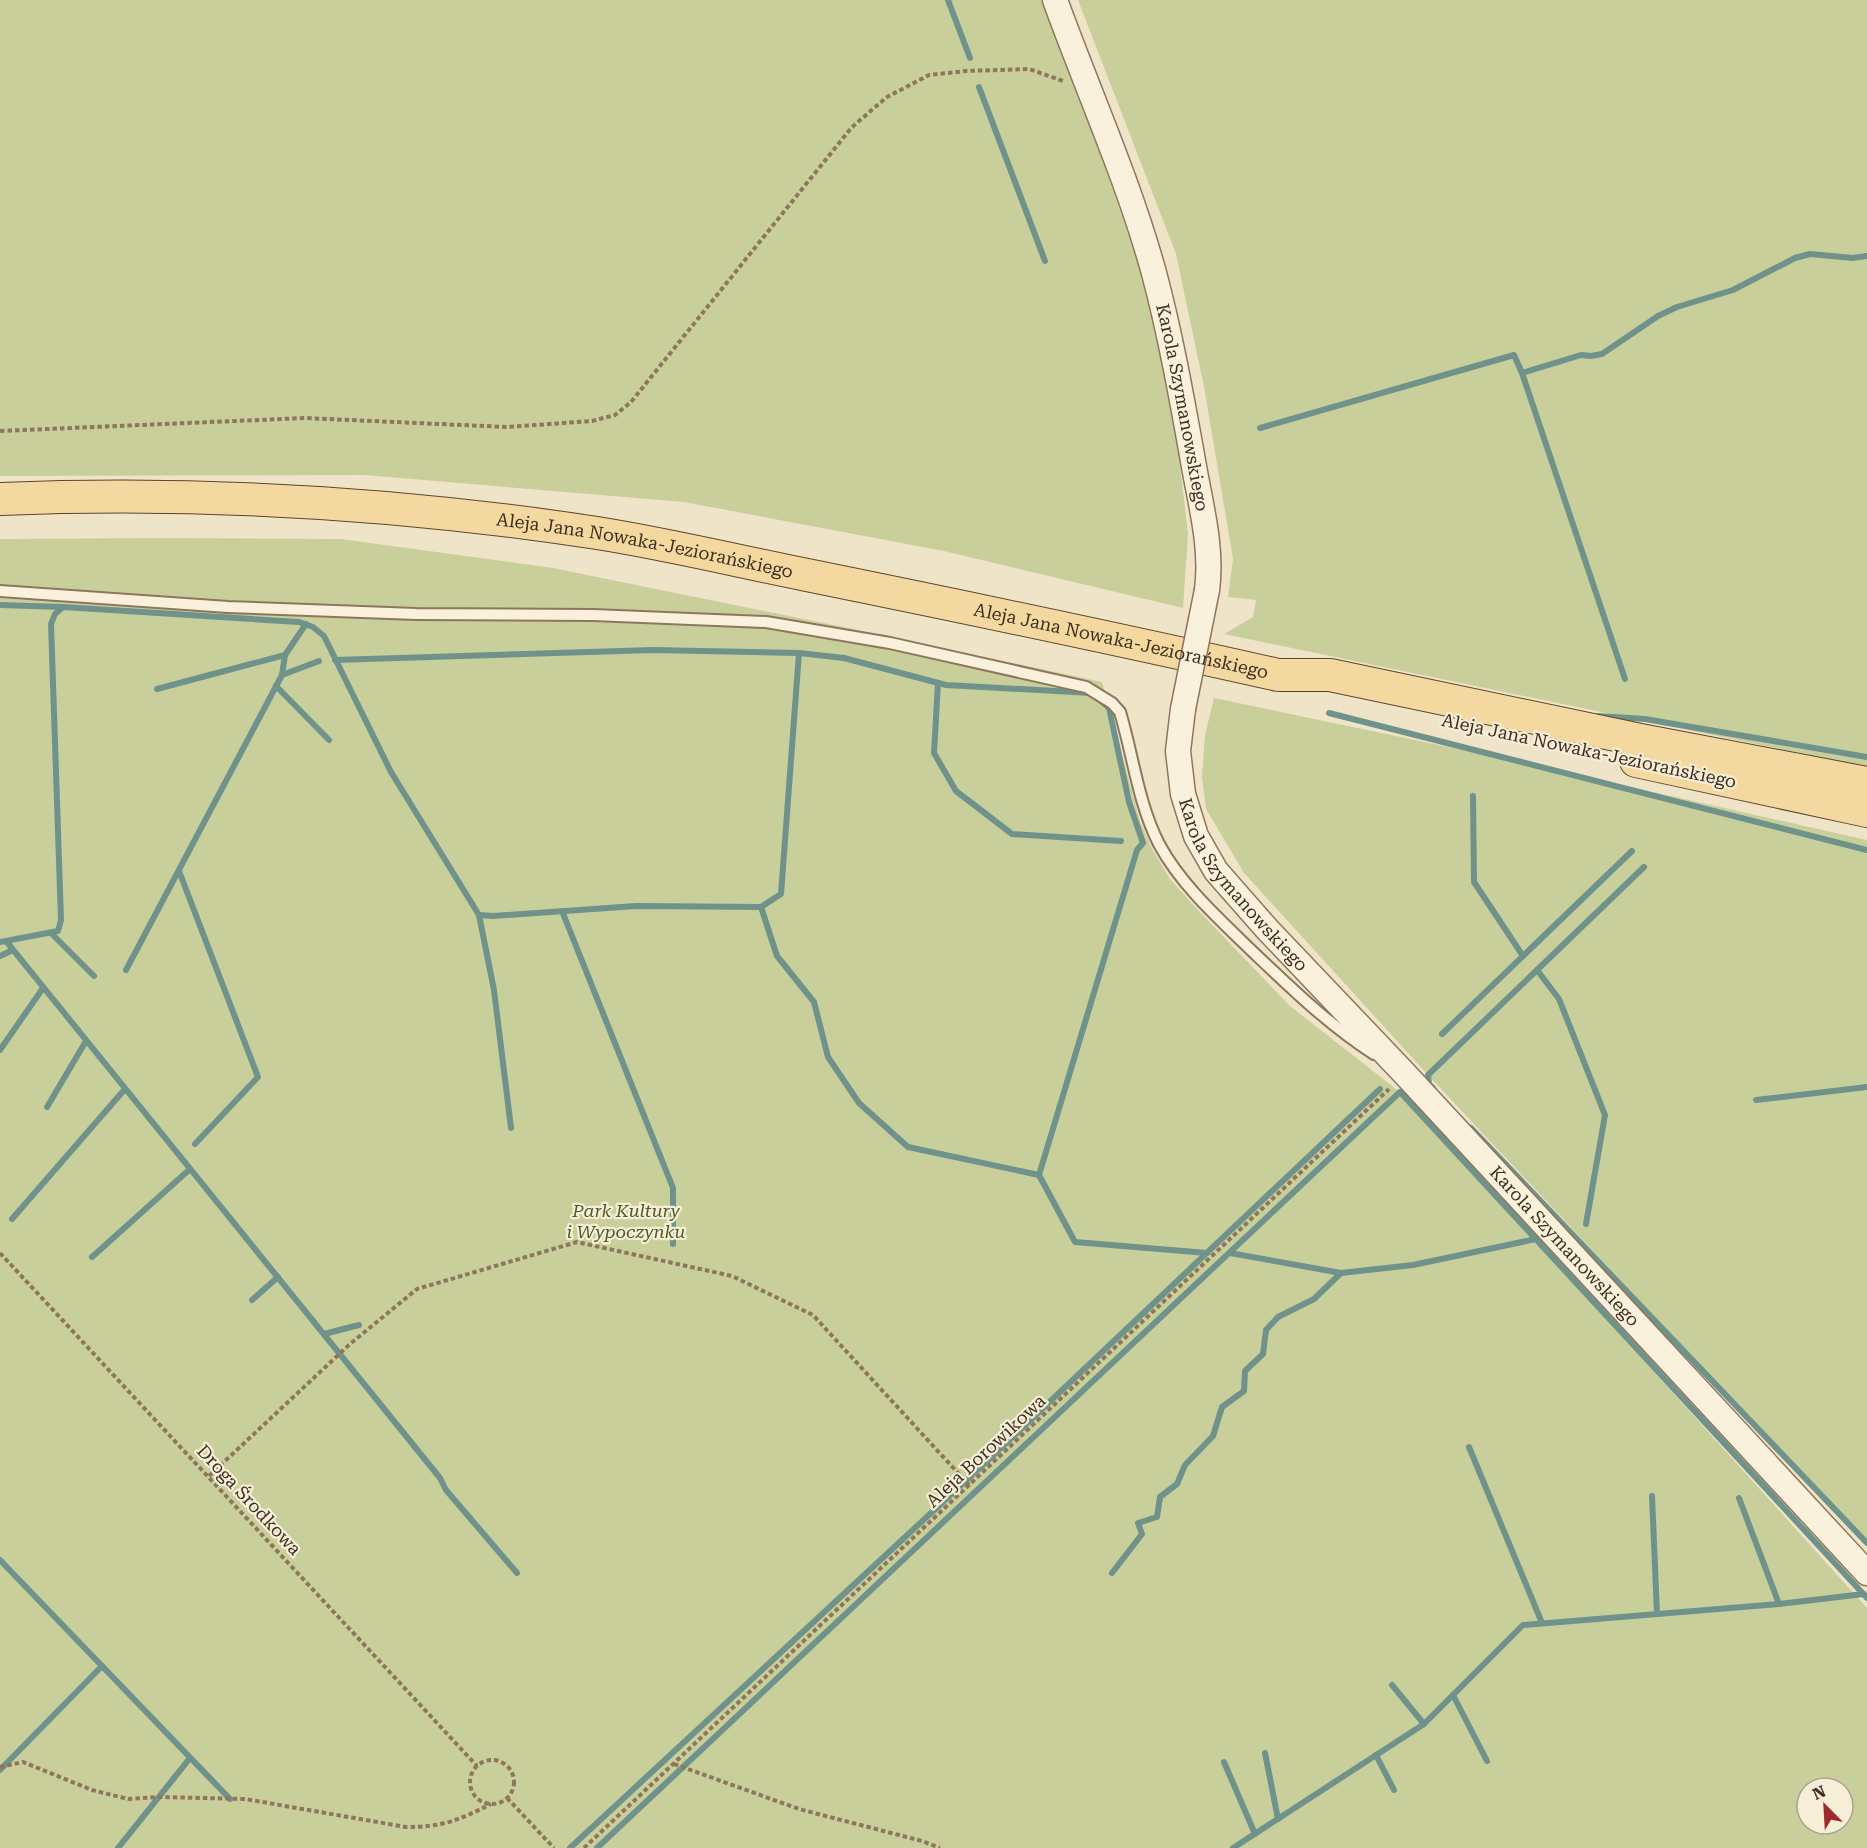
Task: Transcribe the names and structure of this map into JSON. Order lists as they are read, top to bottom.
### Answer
{
  "streets": {
    "main road": ["Aleja Jana Nowaka-Jeziorańskiego"],
    "street": ["Karola Szymanowskiego"],
    "path": ["Aleja Borowikowa", "Droga Środkowa"]
  },
  "crossings": [
    ["Karola Szymanowskiego", "Aleja Borowikowa"]
  ],
  "parks": ["Park Kultury i Wypoczynku"],
  "north": "top left"
}
